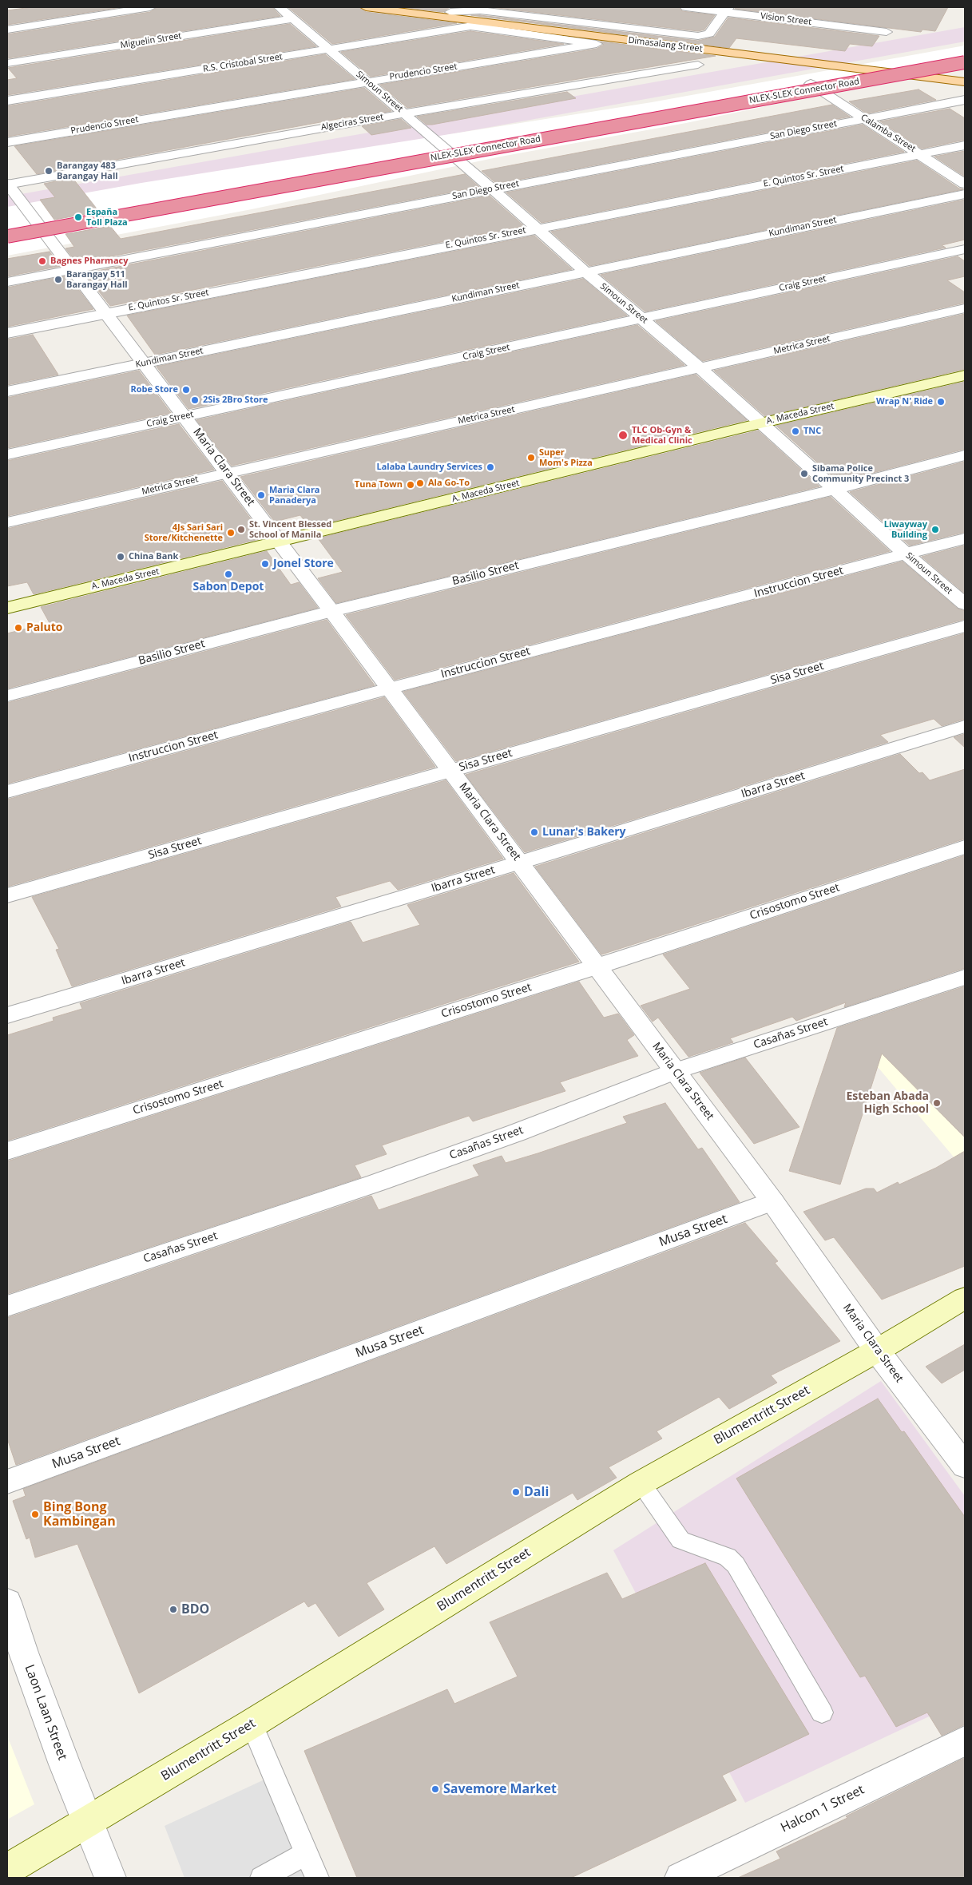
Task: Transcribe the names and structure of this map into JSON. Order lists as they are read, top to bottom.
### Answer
{
  "streets": {
    "highway": ["NLEX-SLEX Connector Road"],
    "main road": ["Dimasalang Street", "A. Maceda Street", "Blumentritt Street"],
    "street": [
      "Vision Street",
      "Miguelin Street",
      "R.S. Cristobal Street",
      "Prudencio Street",
      "Simoun Street",
      "Algeciras Street",
      "San Diego Street",
      "Calamba Street",
      "E. Quintos Sr. Street",
      "Kundiman Street",
      "Craig Street",
      "Metrica Street",
      "Maria Clara Street",
      "Basilio Street",
      "Instruccion Street",
      "Sisa Street",
      "Ibarra Street",
      "Crisostomo Street",
      "Casañas Street",
      "Musa Street",
      "Laon Laan Street",
      "Halcon 1 Street"
    ]
  },
  "crossings": [
    ["Vision Street", "Dimasalang Street"],
    ["Miguelin Street", "Simoun Street"],
    ["Dimasalang Street", "R.S. Cristobal Street"],
    ["Dimasalang Street", "Prudencio Street"],
    ["R.S. Cristobal Street", "Prudencio Street"],
    ["R.S. Cristobal Street", "Simoun Street"],
    ["Prudencio Street", "Simoun Street"],
    ["Simoun Street", "Algeciras Street"],
    ["Simoun Street", "San Diego Street"],
    ["Simoun Street", "E. Quintos Sr. Street"],
    ["Simoun Street", "Kundiman Street"],
    ["Simoun Street", "Craig Street"],
    ["Simoun Street", "Metrica Street"],
    ["Simoun Street", "A. Maceda Street"],
    ["Simoun Street", "Basilio Street"],
    ["Simoun Street", "Instruccion Street"],
    ["Algeciras Street", "Maria Clara Street"],
    ["San Diego Street", "Calamba Street"],
    ["San Diego Street", "Maria Clara Street"],
    ["Calamba Street", "E. Quintos Sr. Street"],
    ["E. Quintos Sr. Street", "Maria Clara Street"],
    ["Kundiman Street", "Maria Clara Street"],
    ["Craig Street", "Maria Clara Street"],
    ["Metrica Street", "Maria Clara Street"],
    ["A. Maceda Street", "Maria Clara Street"],
    ["Maria Clara Street", "Basilio Street"],
    ["Maria Clara Street", "Instruccion Street"],
    ["Maria Clara Street", "Sisa Street"],
    ["Maria Clara Street", "Ibarra Street"],
    ["Maria Clara Street", "Crisostomo Street"],
    ["Maria Clara Street", "Casañas Street"],
    ["Maria Clara Street", "Musa Street"],
    ["Maria Clara Street", "Blumentritt Street"],
    ["Blumentritt Street", "Laon Laan Street"]
  ],
  "places": [
    "Barangay 483 Barangay Hall",
    "España Toll Plaza",
    "Bagnes Pharmacy",
    "Barangay 511 Barangay Hall",
    "Robe Store",
    "2Sis 2Bro Store",
    "Wrap N' Ride",
    "TNC",
    "TLC Ob-Gyn & Medical Clinic",
    "Super Mom's Pizza",
    "Lalaba Laundry Services",
    "Sibama Police Community Precinct 3",
    "Ala Go-To",
    "Tuna Town",
    "Maria Clara Panaderya",
    "St. Vincent Blessed School of Manila",
    "Liwayway Building",
    "4Js Sari Sari Store/Kitchenette",
    "China Bank",
    "Jonel Store",
    "Sabon Depot",
    "Paluto",
    "Lunar's Bakery",
    "Esteban Abada High School",
    "Dali",
    "Bing Bong Kambingan",
    "BDO",
    "Savemore Market"
  ]
}
